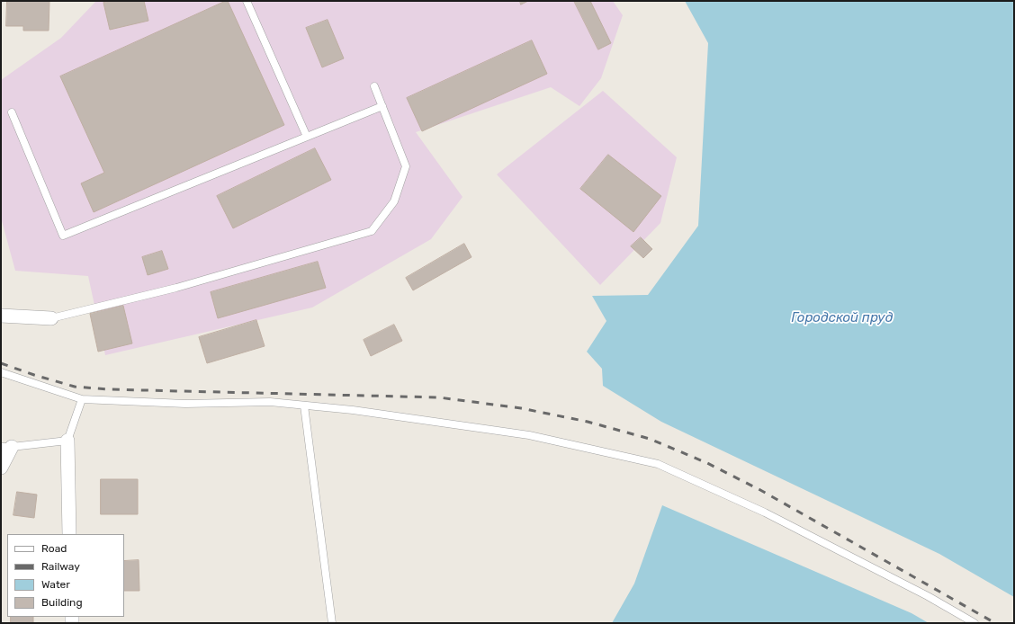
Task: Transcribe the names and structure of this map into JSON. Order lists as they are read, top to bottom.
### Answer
{
  "water": ["Городской пруд"],
  "legend": [
    "Road",
    "Railway",
    "Water",
    "Building"
  ]
}
